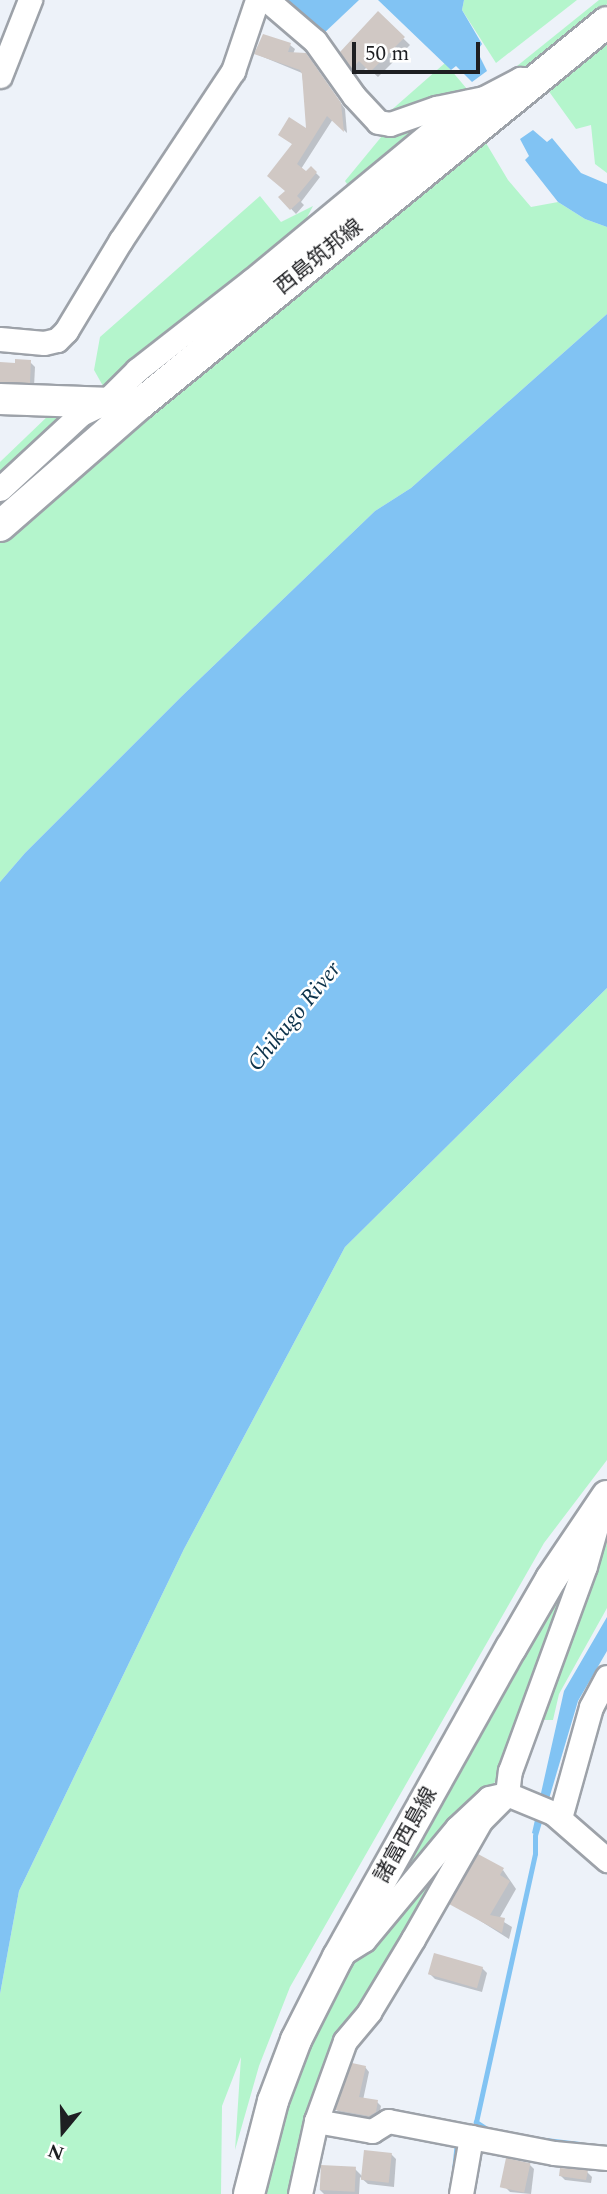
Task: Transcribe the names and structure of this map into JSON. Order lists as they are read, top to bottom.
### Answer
{
  "streets": {
    "main road": ["西島筑邦線", "諸富西島線"]
  },
  "water": ["Chikugo River"],
  "scale_bar": "50 m",
  "north": "bottom"
}
